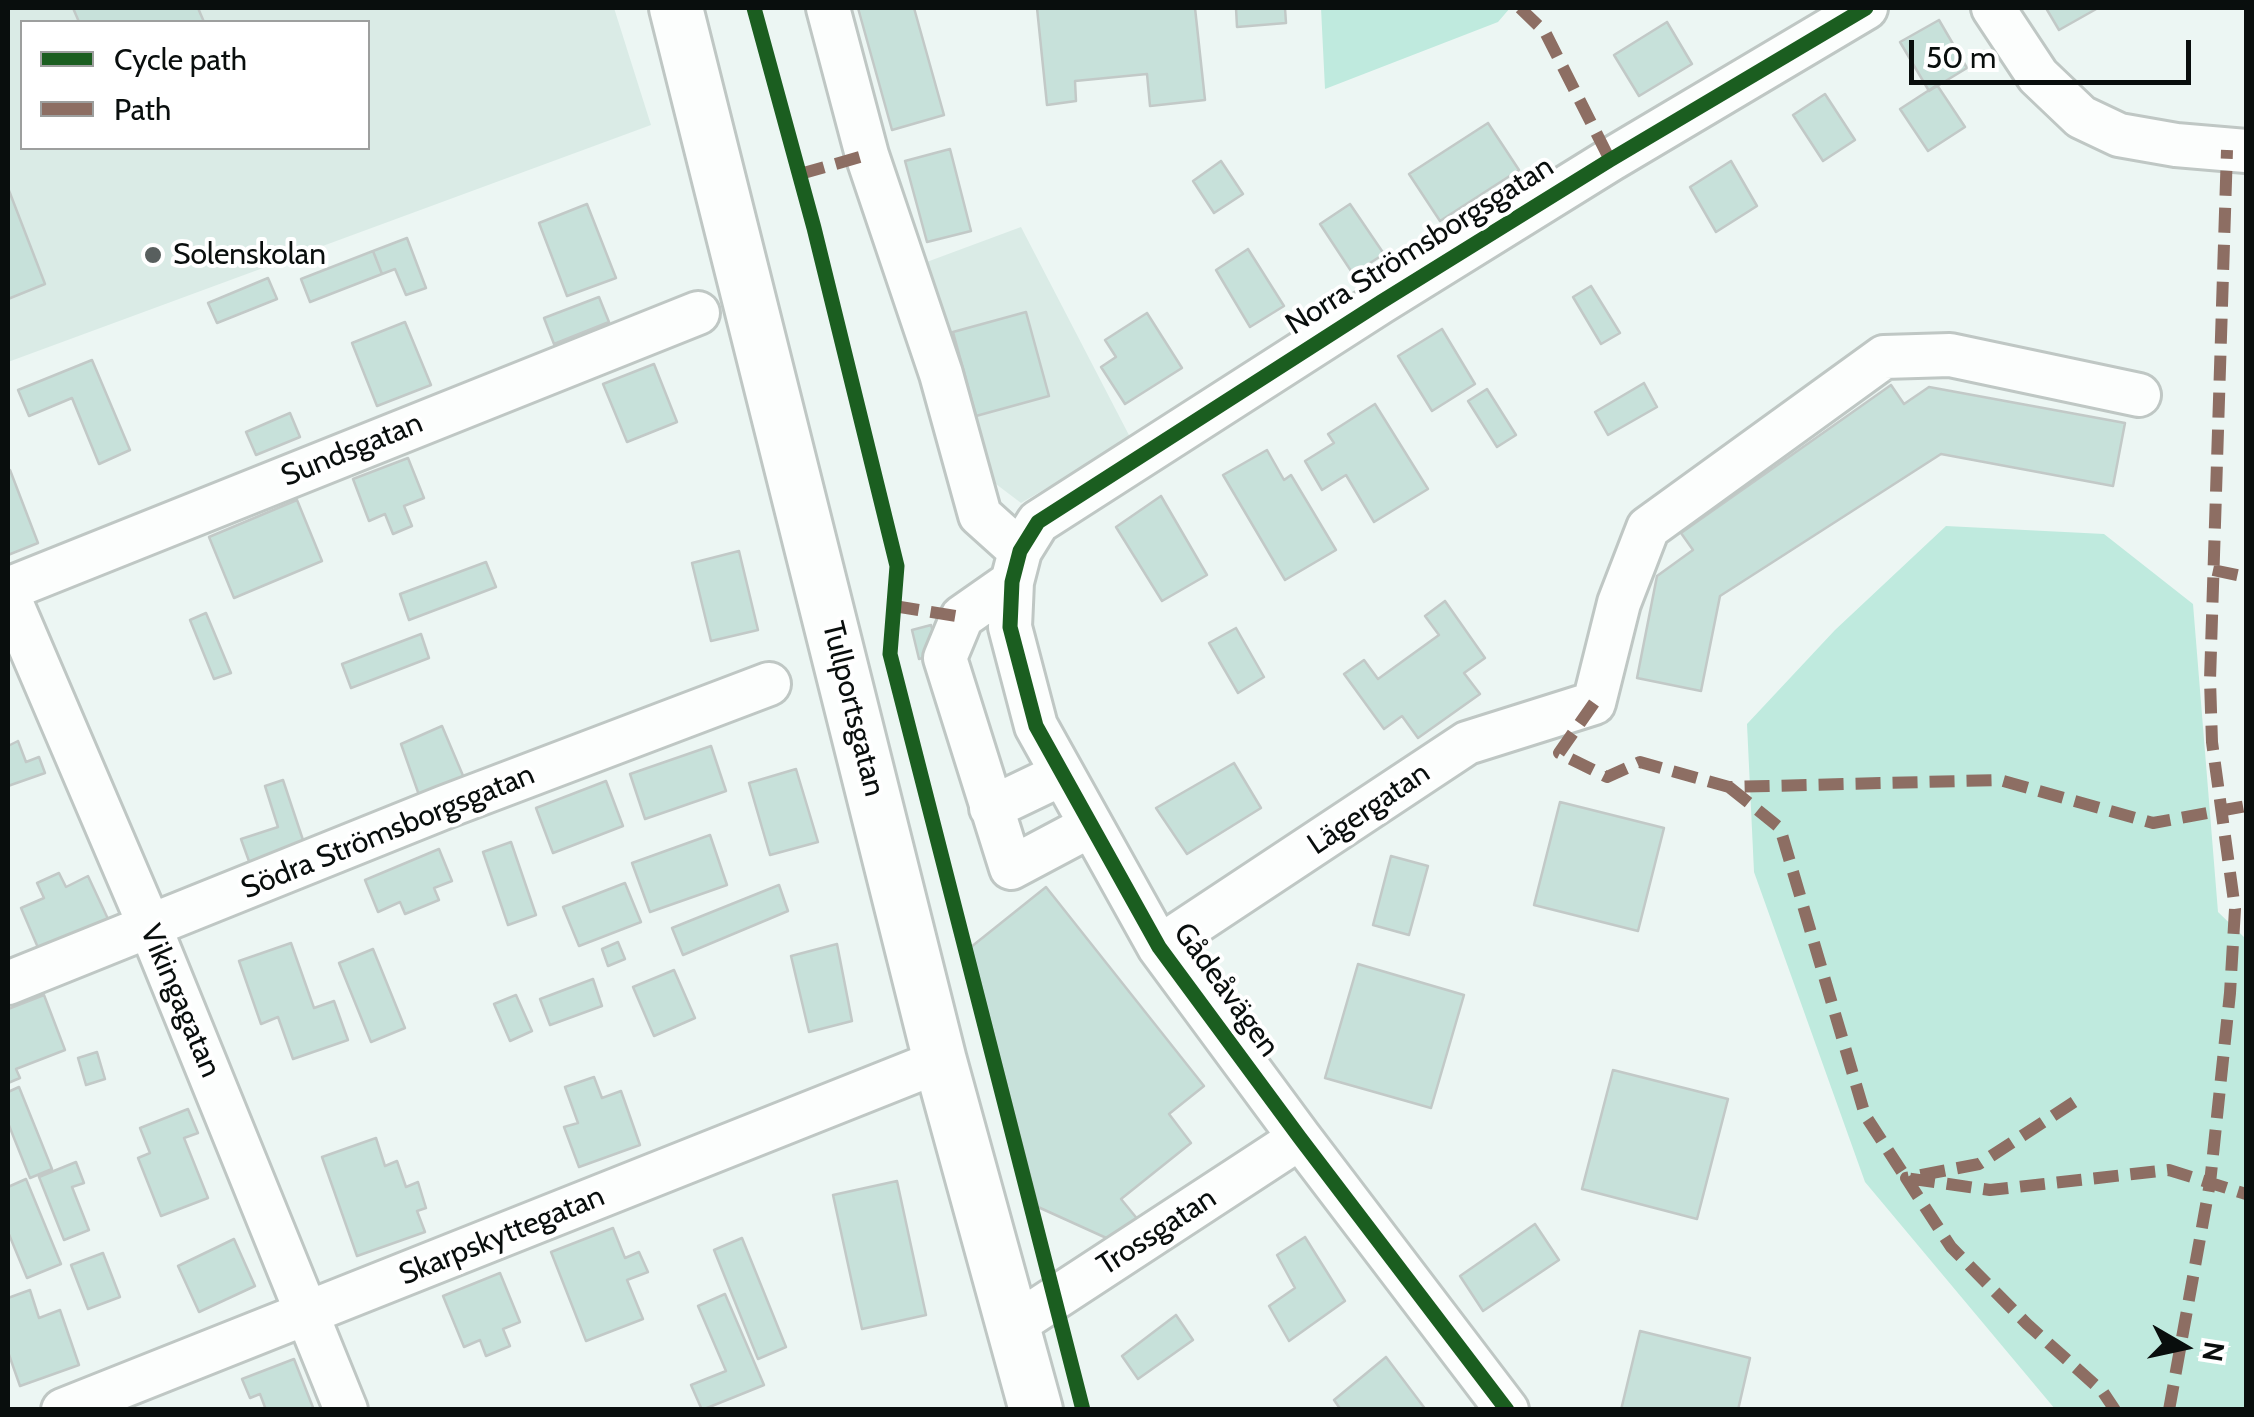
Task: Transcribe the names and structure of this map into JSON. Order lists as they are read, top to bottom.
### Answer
{
  "streets": {
    "main road": ["Tullportsgatan"],
    "street": [
      "Norra Strömsborgsgatan",
      "Sundsgatan",
      "Lägergatan",
      "Södra Strömsborgsgatan",
      "Gådeåvägen",
      "Vikingagatan",
      "Trossgatan",
      "Skarpskyttegatan"
    ]
  },
  "crossings": [
    ["Norra Strömsborgsgatan", "Gådeåvägen"],
    ["Sundsgatan", "Vikingagatan"],
    ["Tullportsgatan", "Trossgatan"],
    ["Tullportsgatan", "Skarpskyttegatan"],
    ["Lägergatan", "Gådeåvägen"],
    ["Södra Strömsborgsgatan", "Vikingagatan"],
    ["Gådeåvägen", "Trossgatan"],
    ["Vikingagatan", "Skarpskyttegatan"]
  ],
  "places": ["Solenskolan"],
  "legend": ["Cycle path", "Path"],
  "scale_bar": "50 m",
  "north": "right"
}
